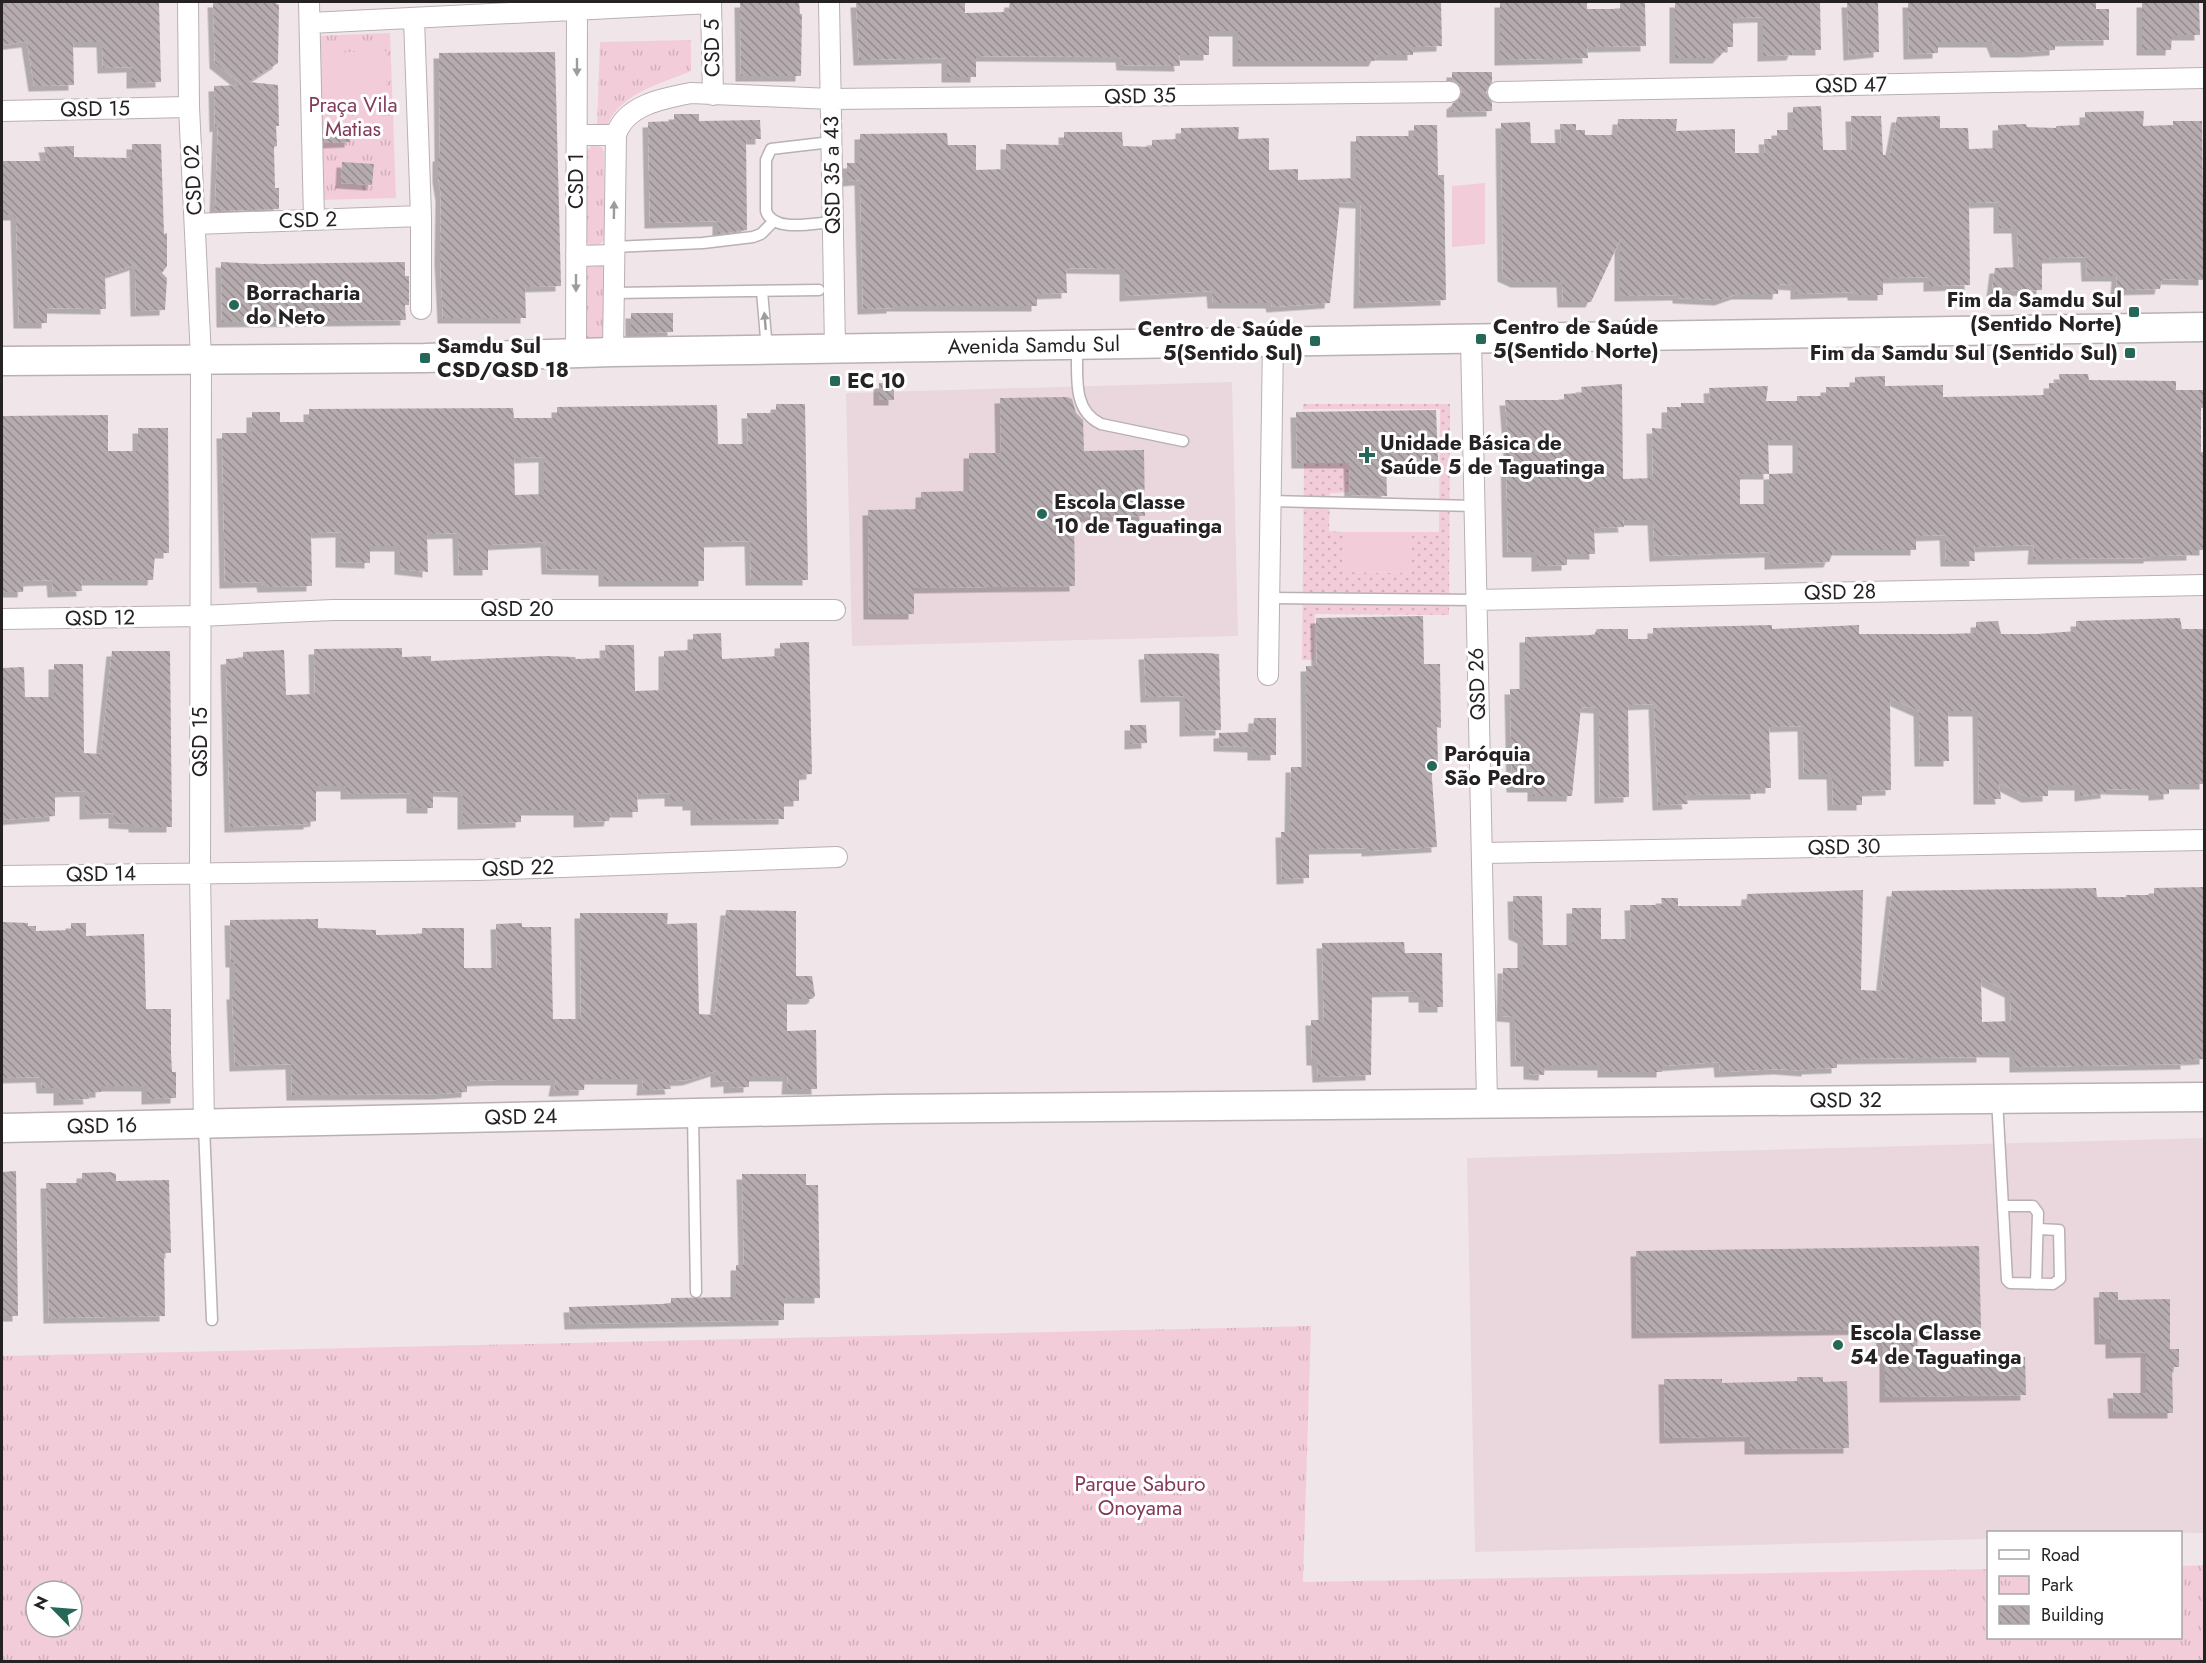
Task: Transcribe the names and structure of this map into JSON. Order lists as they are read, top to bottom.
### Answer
{
  "streets": {
    "street": [
      "CSD 5",
      "QSD 47",
      "QSD 35",
      "QSD 15",
      "QSD 35 a 43",
      "CSD 02",
      "CSD 1",
      "CSD 2",
      "Avenida Samdu Sul",
      "QSD 28",
      "QSD 20",
      "QSD 12",
      "QSD 26",
      "QSD 30",
      "QSD 22",
      "QSD 14",
      "QSD 32",
      "QSD 24",
      "QSD 16"
    ]
  },
  "crossings": [
    ["CSD 5", "QSD 35"],
    ["QSD 35", "QSD 35 a 43"],
    ["QSD 15", "CSD 02"],
    ["QSD 15", "Avenida Samdu Sul"],
    ["QSD 15", "QSD 20"],
    ["QSD 15", "QSD 12"],
    ["QSD 15", "QSD 22"],
    ["QSD 15", "QSD 14"],
    ["QSD 15", "QSD 24"],
    ["QSD 15", "QSD 16"],
    ["QSD 35 a 43", "Avenida Samdu Sul"],
    ["CSD 02", "CSD 2"],
    ["CSD 02", "Avenida Samdu Sul"],
    ["CSD 1", "Avenida Samdu Sul"],
    ["Avenida Samdu Sul", "QSD 26"],
    ["QSD 28", "QSD 26"],
    ["QSD 20", "QSD 12"],
    ["QSD 26", "QSD 30"],
    ["QSD 26", "QSD 32"],
    ["QSD 22", "QSD 14"],
    ["QSD 32", "QSD 24"],
    ["QSD 24", "QSD 16"]
  ],
  "parks": ["Praça Vila Matias", "Parque Saburo Onoyama"],
  "places": {
    "other": [
      "Borracharia do Neto",
      "Escola Classe 10 de Taguatinga",
      "Paróquia São Pedro",
      "Escola Classe 54 de Taguatinga"
    ],
    "transit": [
      "Fim da Samdu Sul (Sentido Norte)",
      "Centro de Saúde 5(Sentido Norte)",
      "Centro de Saúde 5(Sentido Sul)",
      "Fim da Samdu Sul (Sentido Sul)",
      "Samdu Sul CSD/QSD 18",
      "EC 10"
    ],
    "health": ["Unidade Básica de Saúde 5 de Taguatinga"]
  },
  "legend": ["Road", "Park", "Building"],
  "north": "top left"
}
